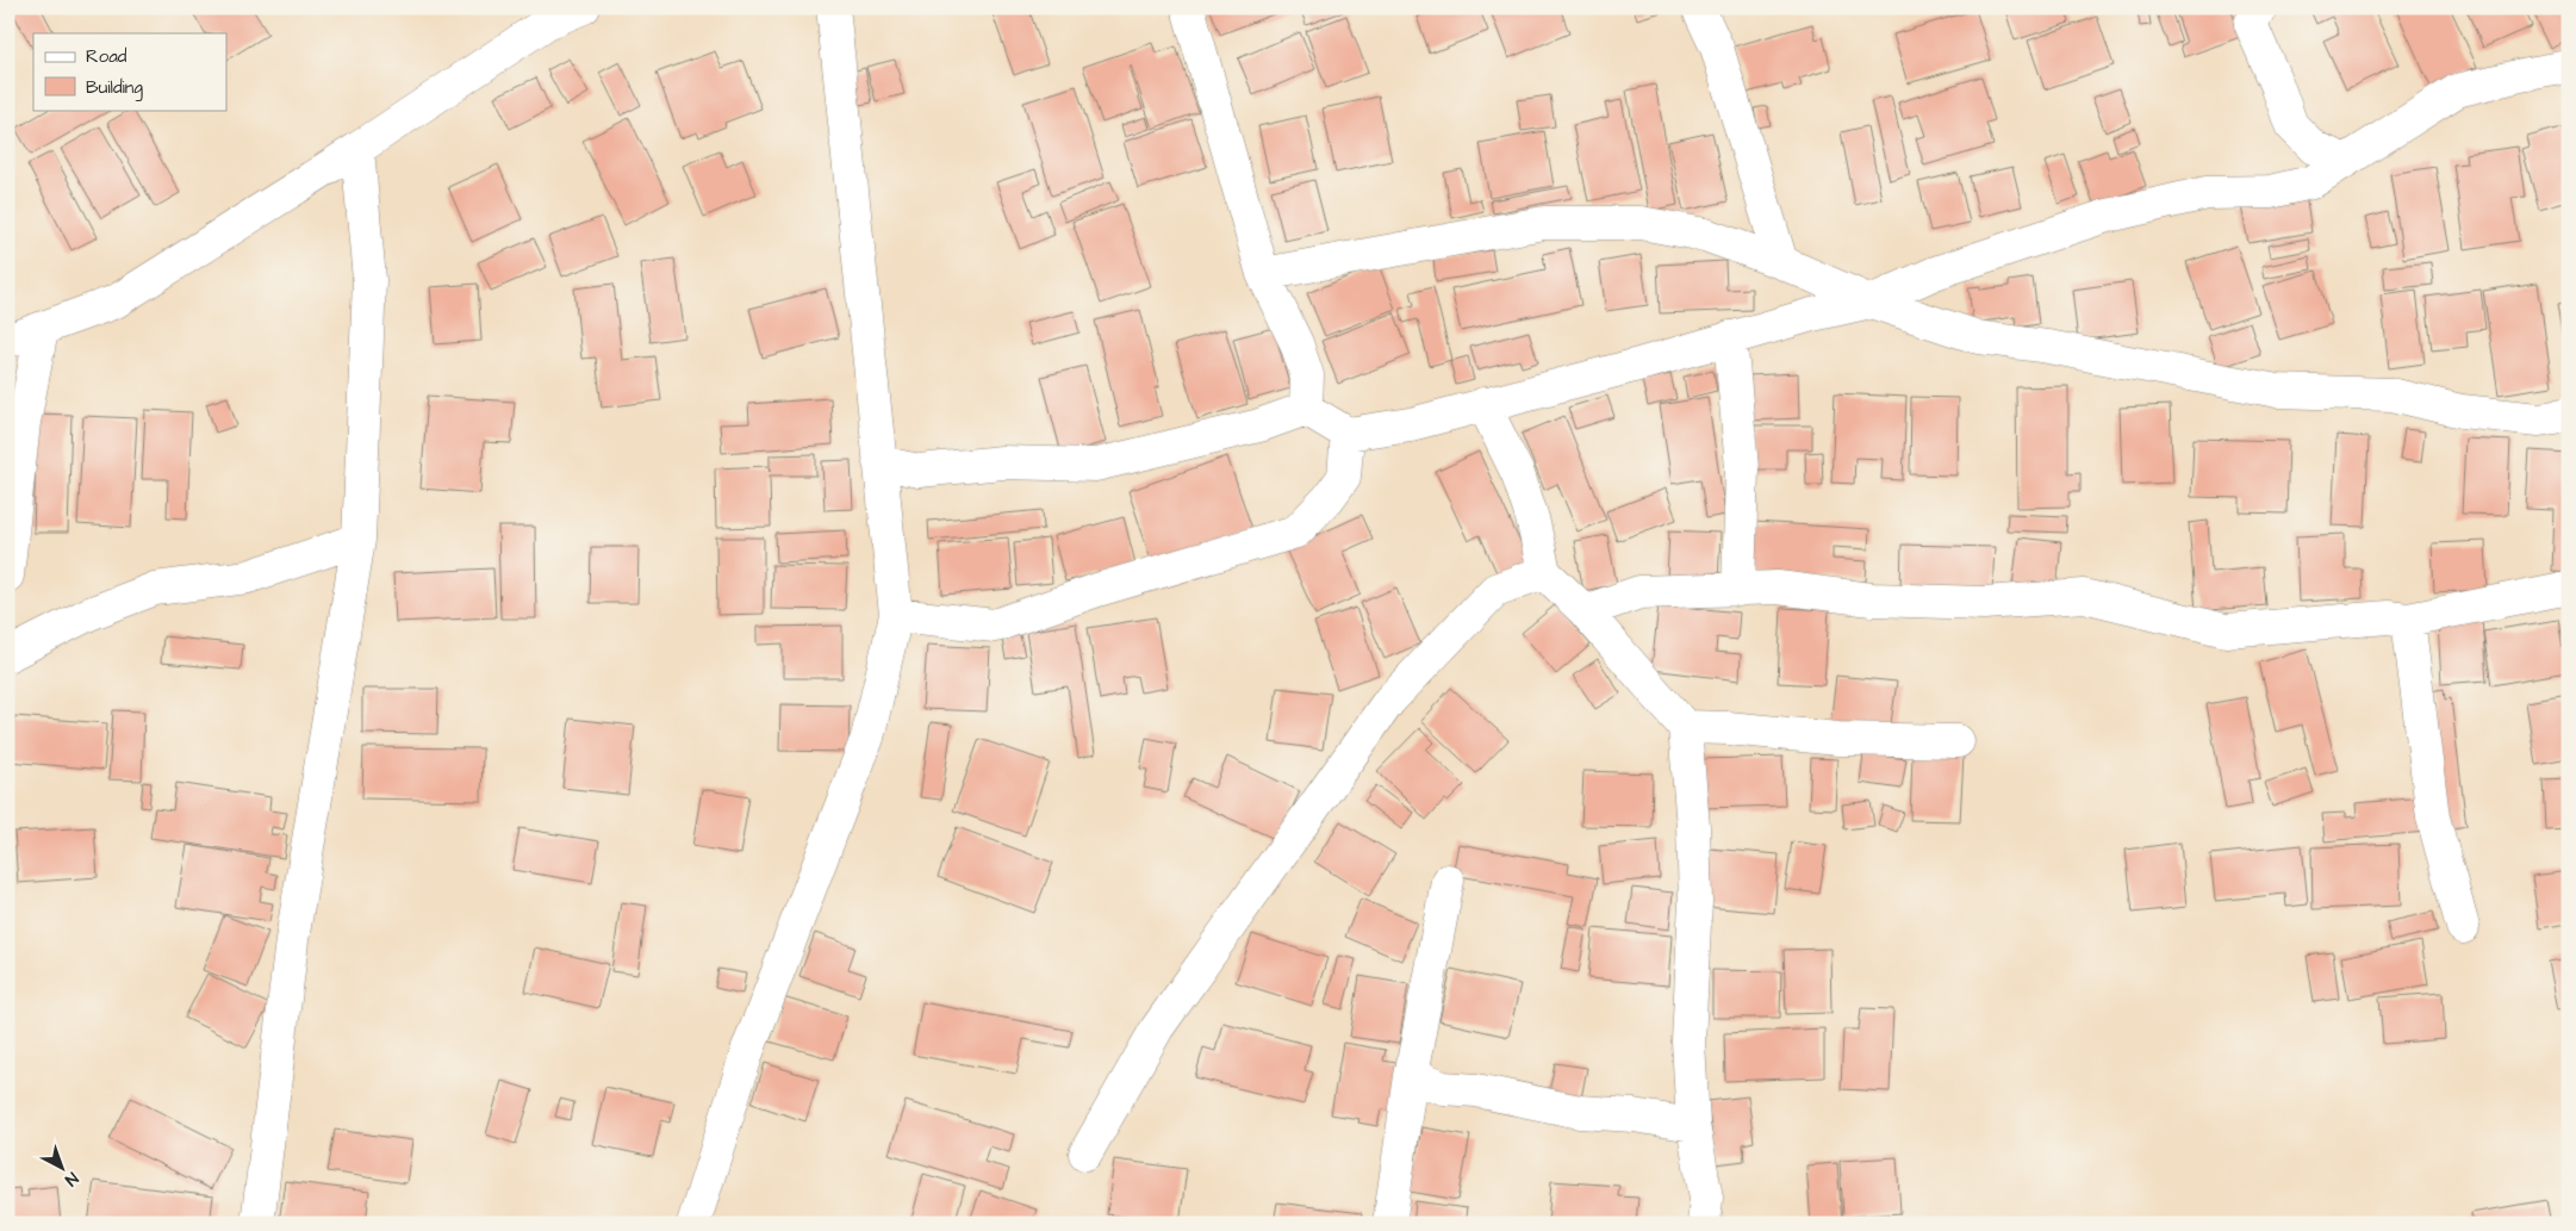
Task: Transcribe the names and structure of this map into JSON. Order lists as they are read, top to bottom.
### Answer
{
  "legend": ["Road", "Building"],
  "north": "bottom right"
}
